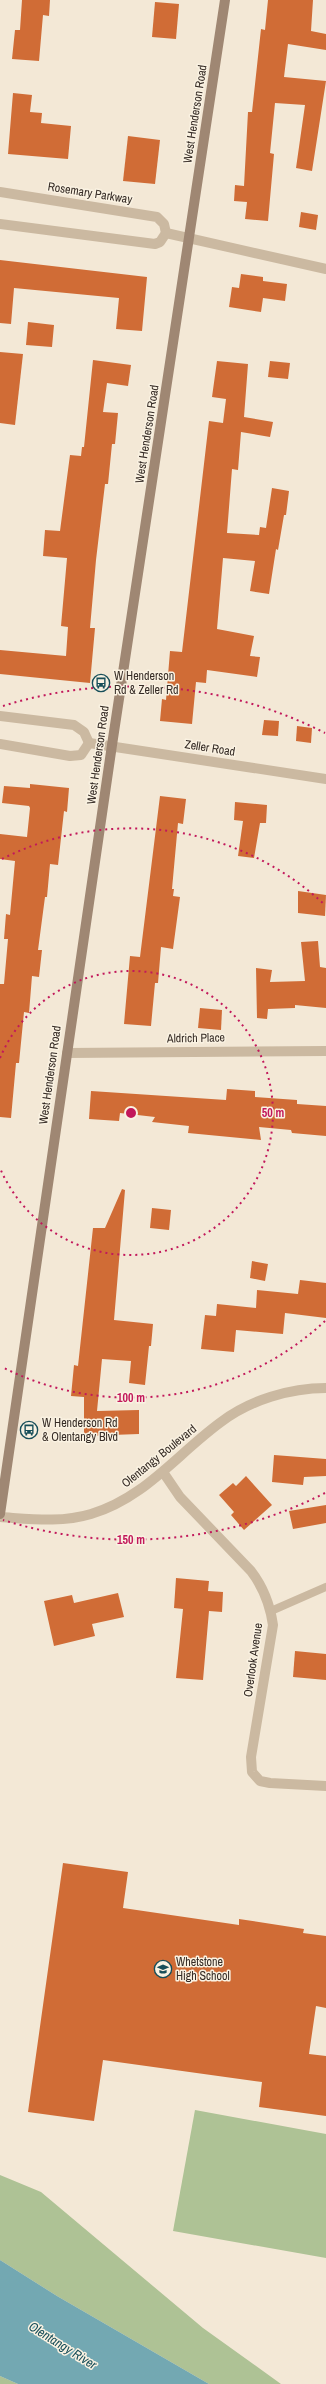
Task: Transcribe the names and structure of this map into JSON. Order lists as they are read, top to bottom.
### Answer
{
  "streets": {
    "main road": ["West Henderson Road"],
    "street": [
      "Rosemary Parkway",
      "Zeller Road",
      "Aldrich Place",
      "Olentangy Boulevard",
      "Overlook Avenue"
    ]
  },
  "crossings": [
    ["West Henderson Road", "Zeller Road"],
    ["West Henderson Road", "Aldrich Place"],
    ["Olentangy Boulevard", "Overlook Avenue"]
  ],
  "water": ["Olentangy River"],
  "places": {
    "bus stop": ["W Henderson Rd & Zeller Rd", "W Henderson Rd & Olentangy Blvd"],
    "school or university": ["Whetstone High School"]
  },
  "rings": ["50 m", "100 m", "150 m"]
}
